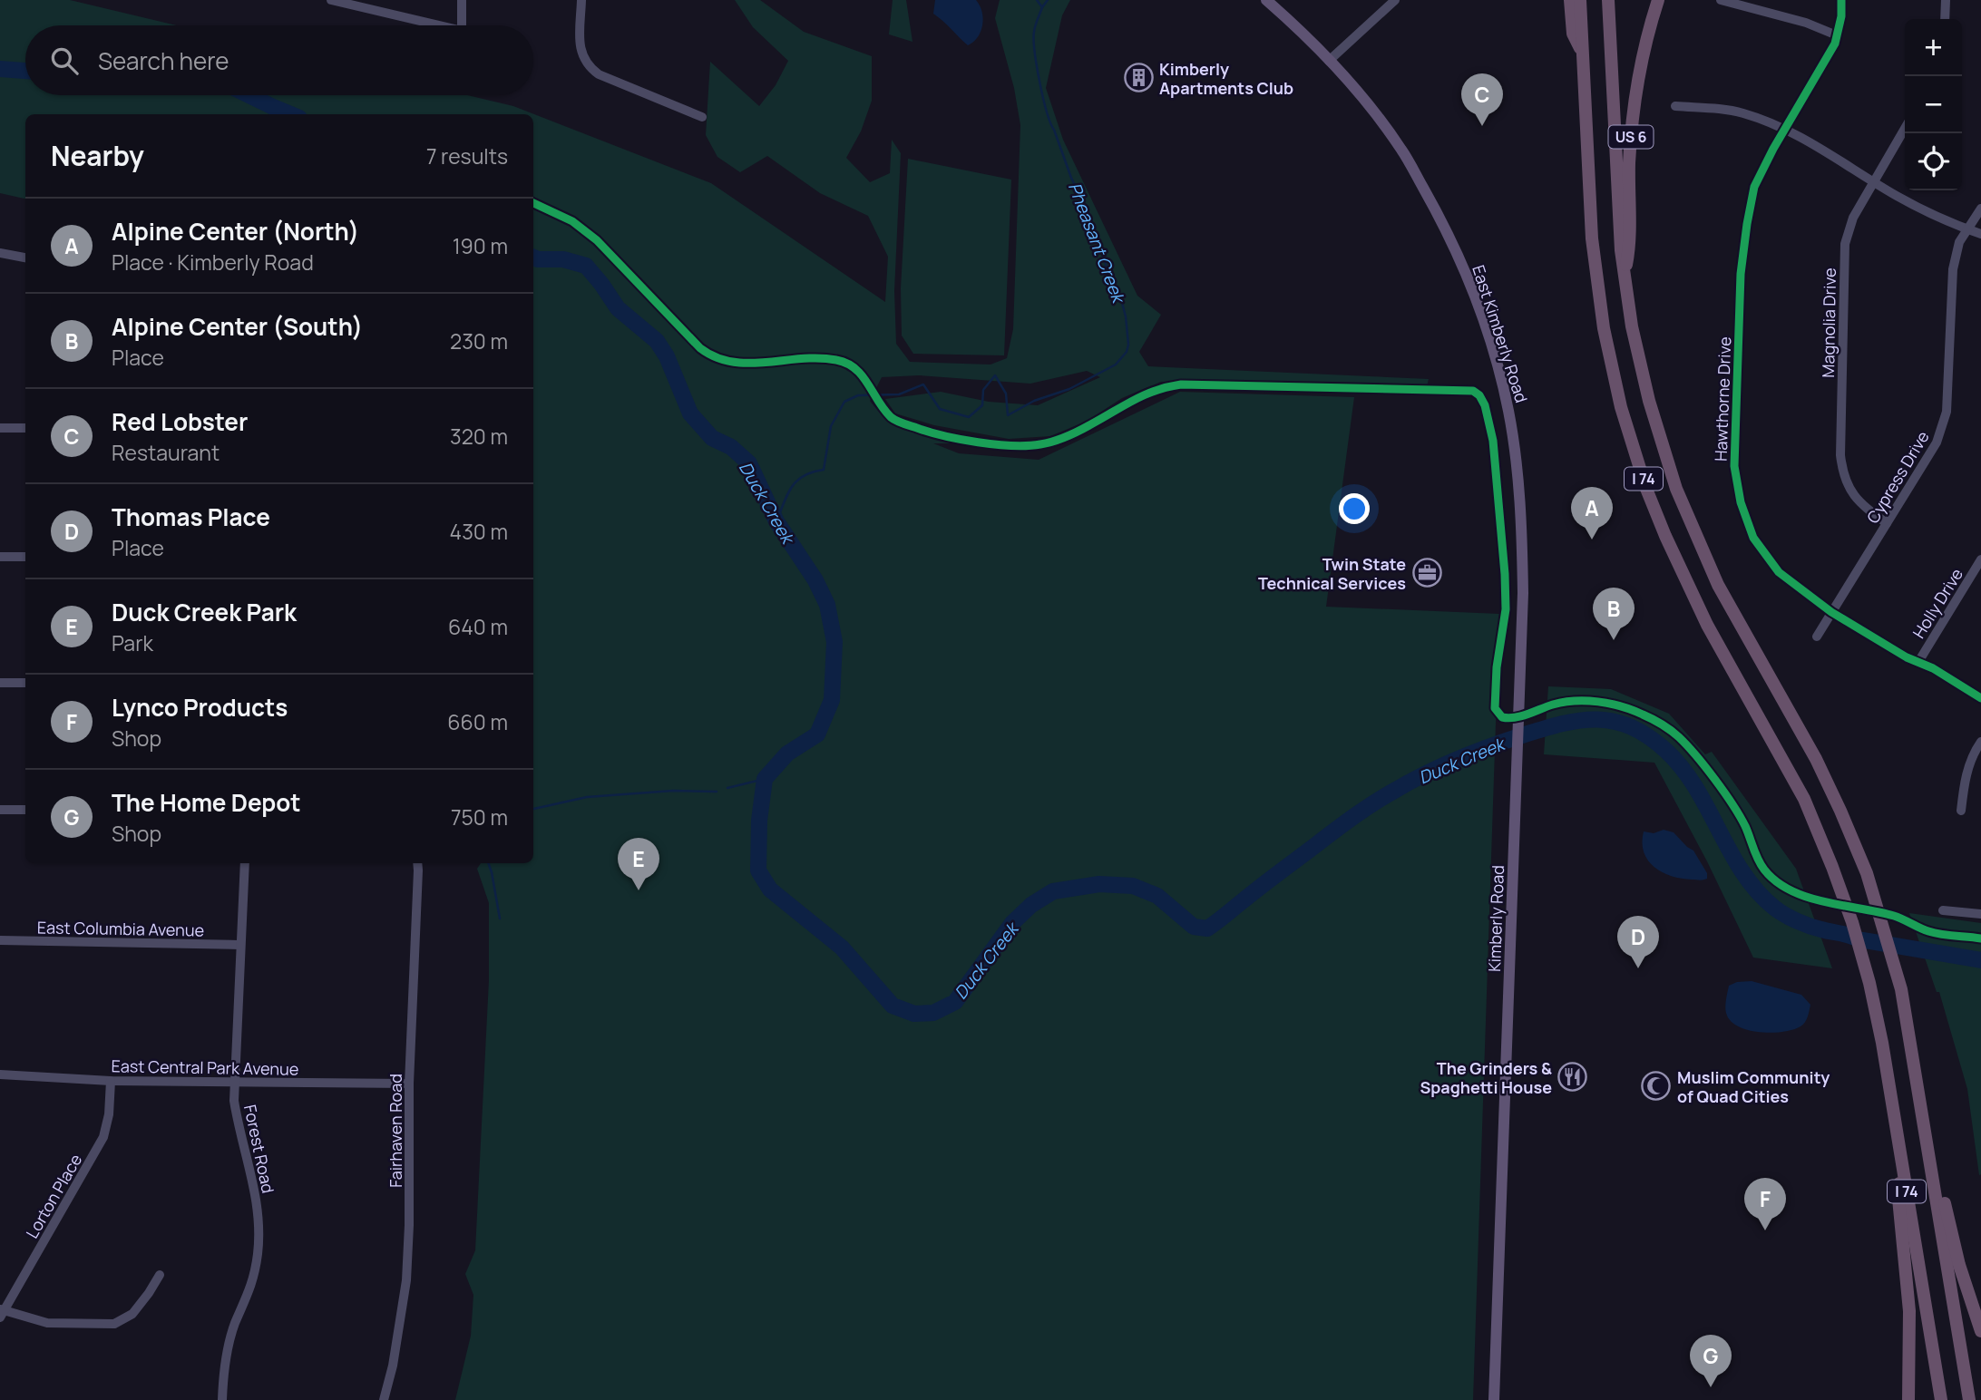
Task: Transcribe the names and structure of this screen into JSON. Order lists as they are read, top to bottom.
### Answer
{
  "streets": {
    "highway": ["US 6", "I 74"],
    "main road": ["East Kimberly Road", "Kimberly Road"],
    "street": [
      "Magnolia Drive",
      "Hawthorne Drive",
      "Cypress Drive",
      "Holly Drive",
      "East Columbia Avenue",
      "East Central Park Avenue",
      "Fairhaven Road",
      "Forest Road",
      "Lorton Place"
    ]
  },
  "crossings": [
    ["US 6", "I 74"],
    ["Magnolia Drive", "Cypress Drive"],
    ["East Kimberly Road", "Kimberly Road"],
    ["Hawthorne Drive", "Cypress Drive"],
    ["Hawthorne Drive", "Holly Drive"],
    ["East Columbia Avenue", "Forest Road"],
    ["East Central Park Avenue", "Fairhaven Road"],
    ["East Central Park Avenue", "Forest Road"],
    ["East Central Park Avenue", "Lorton Place"]
  ],
  "water": ["Pheasant Creek", "Duck Creek"],
  "places": {
    "building": ["Kimberly Apartments Club"],
    "office": ["Twin State Technical Services"],
    "restaurant": ["The Grinders & Spaghetti House"],
    "mosque": ["Muslim Community of Quad Cities"]
  },
  "page": {
    "map_buttons": ["+", "−"],
    "search": "Search here",
    "pins": [
      "C",
      "A",
      "B",
      "E",
      "D",
      "F",
      "G"
    ],
    "heading": ["Nearby", "7 results"],
    "list": [
      {
        "mark": "A",
        "name": "Alpine Center (North)",
        "note": "Place · Kimberly Road",
        "value": "190 m"
      },
      {
        "mark": "B",
        "name": "Alpine Center (South)",
        "note": "Place",
        "value": "230 m"
      },
      {
        "mark": "C",
        "name": "Red Lobster",
        "note": "Restaurant",
        "value": "320 m"
      },
      {
        "mark": "D",
        "name": "Thomas Place",
        "note": "Place",
        "value": "430 m"
      },
      {
        "mark": "E",
        "name": "Duck Creek Park",
        "note": "Park",
        "value": "640 m"
      },
      {
        "mark": "F",
        "name": "Lynco Products",
        "note": "Shop",
        "value": "660 m"
      },
      {
        "mark": "G",
        "name": "The Home Depot",
        "note": "Shop",
        "value": "750 m"
      }
    ]
  }
}
